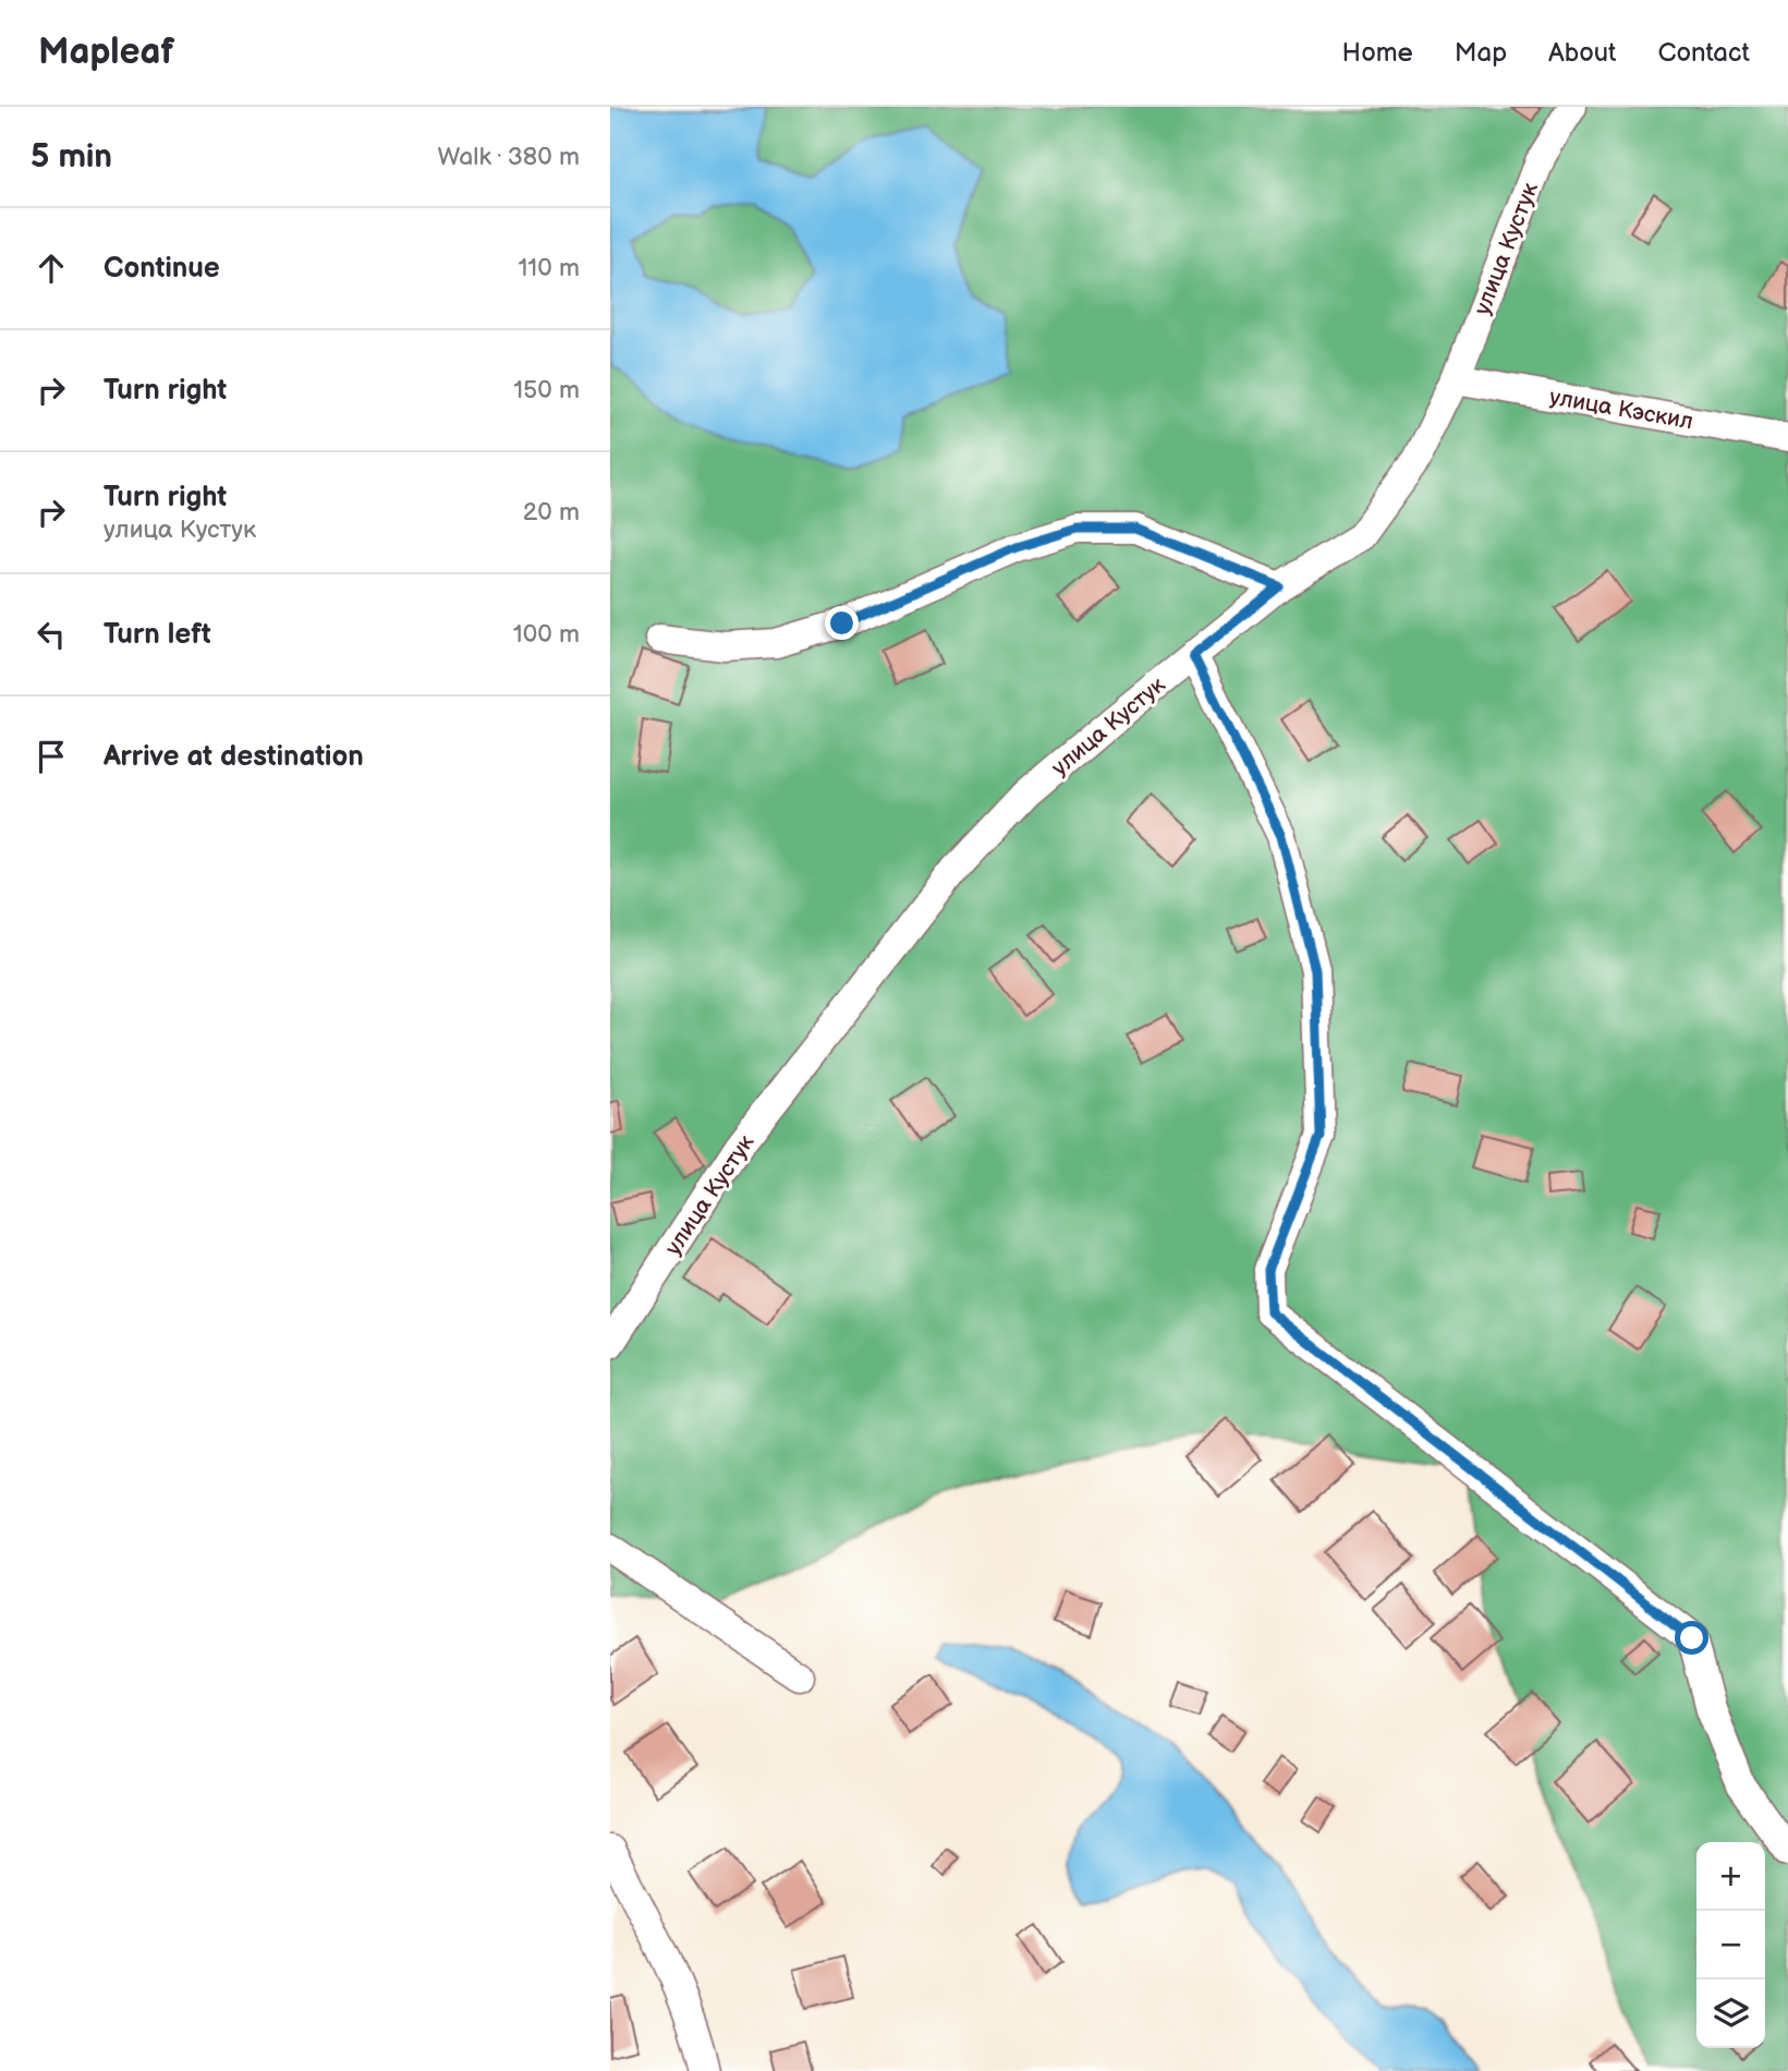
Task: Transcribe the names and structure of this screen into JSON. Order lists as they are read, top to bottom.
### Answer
{
  "streets": {
    "street": ["улица Кустук", "улица Кэскил"]
  },
  "crossings": [
    ["улица Кустук", "улица Кэскил"]
  ],
  "page": {
    "header": "Mapleaf",
    "nav": [
      "Home",
      "Map",
      "About",
      "Contact"
    ],
    "heading": ["5 min", "Walk · 380 m"],
    "list": [
      ["Continue", "110 m"],
      ["Turn right", "150 m"],
      ["Turn right", "улица Кустук", "20 m"],
      ["Turn left", "100 m"],
      "Arrive at destination"
    ],
    "map_buttons": ["+", "−"]
  }
}
